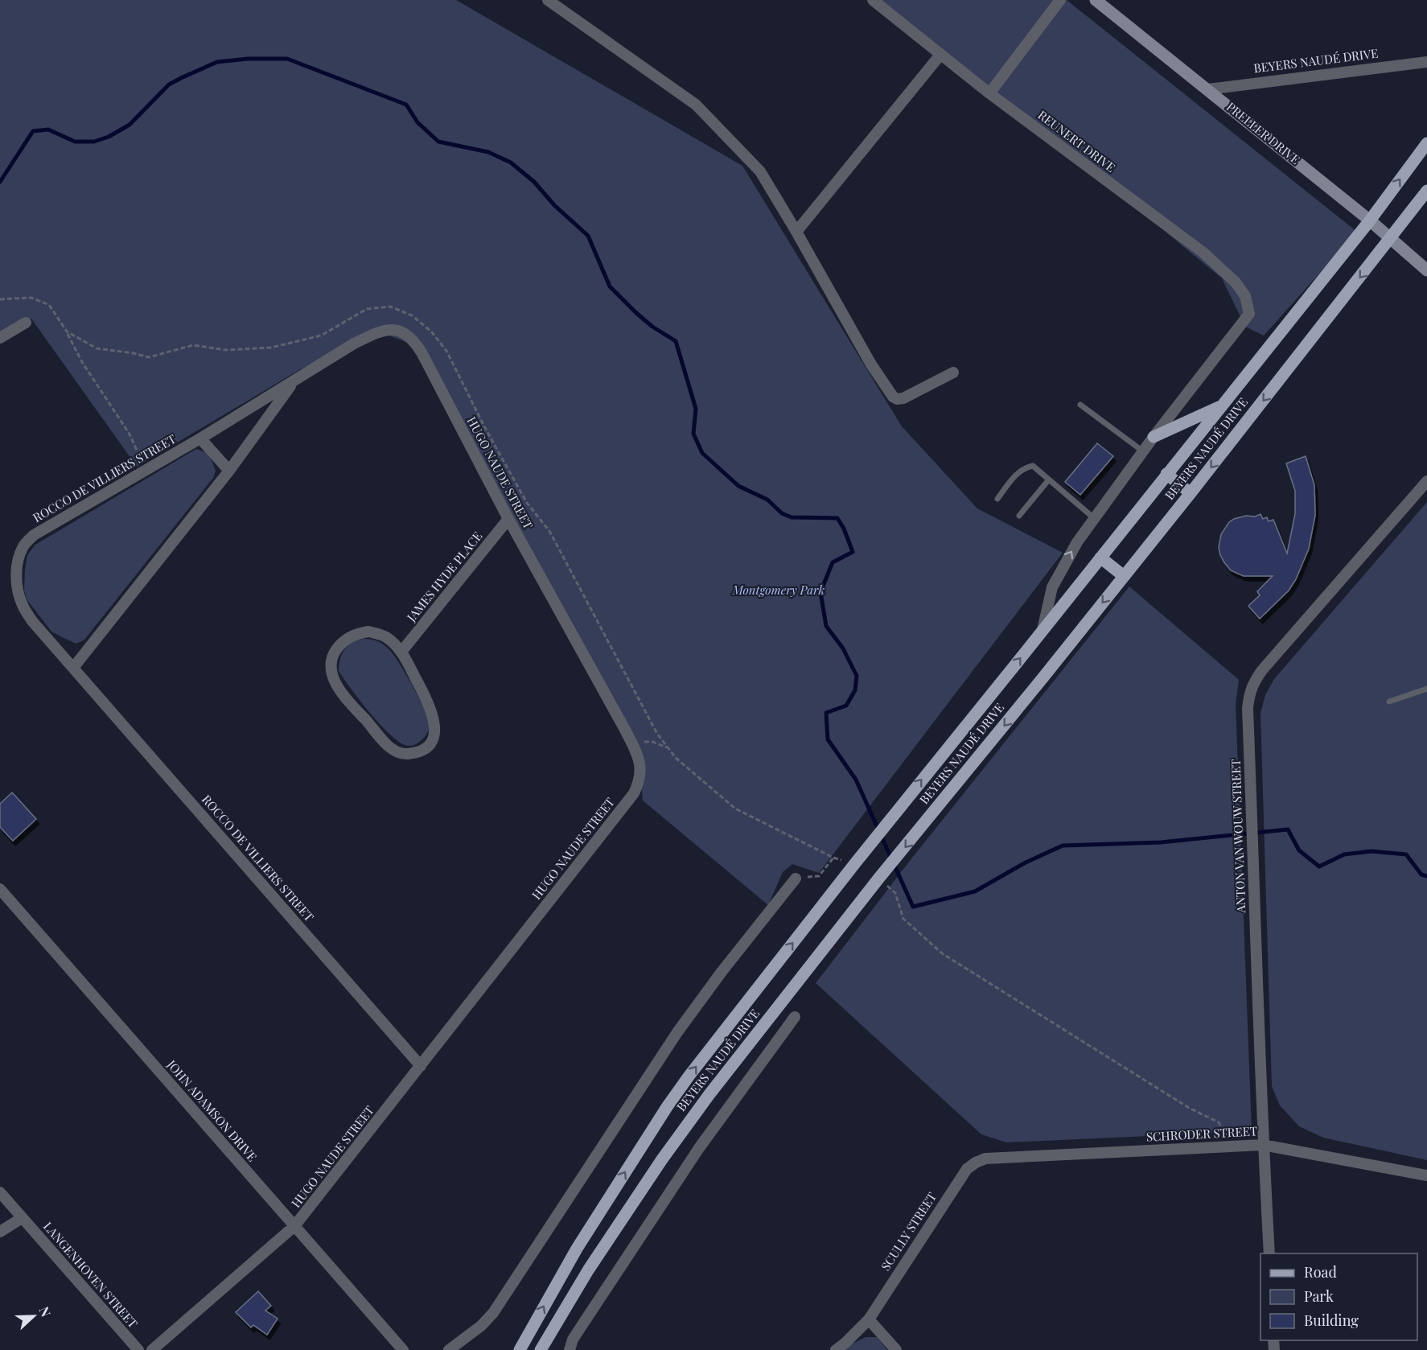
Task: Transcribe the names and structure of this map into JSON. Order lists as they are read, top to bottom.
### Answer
{
  "streets": {
    "main road": ["BEYERS NAUDÉ DRIVE", "PRELLER DRIVE"],
    "street": [
      "REUNERT DRIVE",
      "HUGO NAUDE STREET",
      "ROCCO DE VILLIERS STREET",
      "JAMES HYDE PLACE",
      "ANTON VAN WOUW STREET",
      "JOHN ADAMSON DRIVE",
      "SCHRODER STREET",
      "SCULLY STREET",
      "LANGENHOVEN STREET"
    ]
  },
  "crossings": [
    ["BEYERS NAUDÉ DRIVE", "PRELLER DRIVE"],
    ["BEYERS NAUDÉ DRIVE", "REUNERT DRIVE"],
    ["HUGO NAUDE STREET", "ROCCO DE VILLIERS STREET"],
    ["HUGO NAUDE STREET", "JAMES HYDE PLACE"],
    ["HUGO NAUDE STREET", "JOHN ADAMSON DRIVE"],
    ["ANTON VAN WOUW STREET", "SCHRODER STREET"],
    ["SCHRODER STREET", "SCULLY STREET"]
  ],
  "parks": ["Montgomery Park"],
  "legend": ["Road", "Park", "Building"],
  "north": "right"
}
